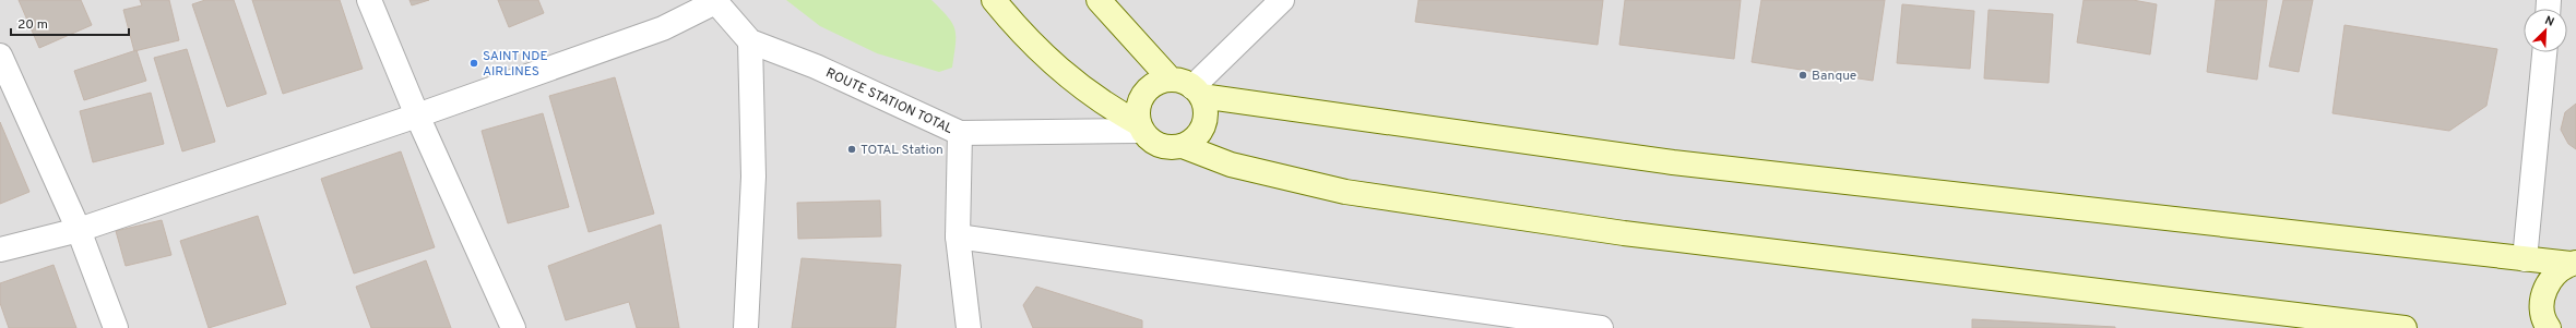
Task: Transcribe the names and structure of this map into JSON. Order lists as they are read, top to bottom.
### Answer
{
  "streets": {
    "street": ["ROUTE STATION TOTAL"]
  },
  "places": ["SAINT NDE AIRLINES", "Banque", "TOTAL Station"],
  "scale_bar": "20 m",
  "north": "top right"
}
